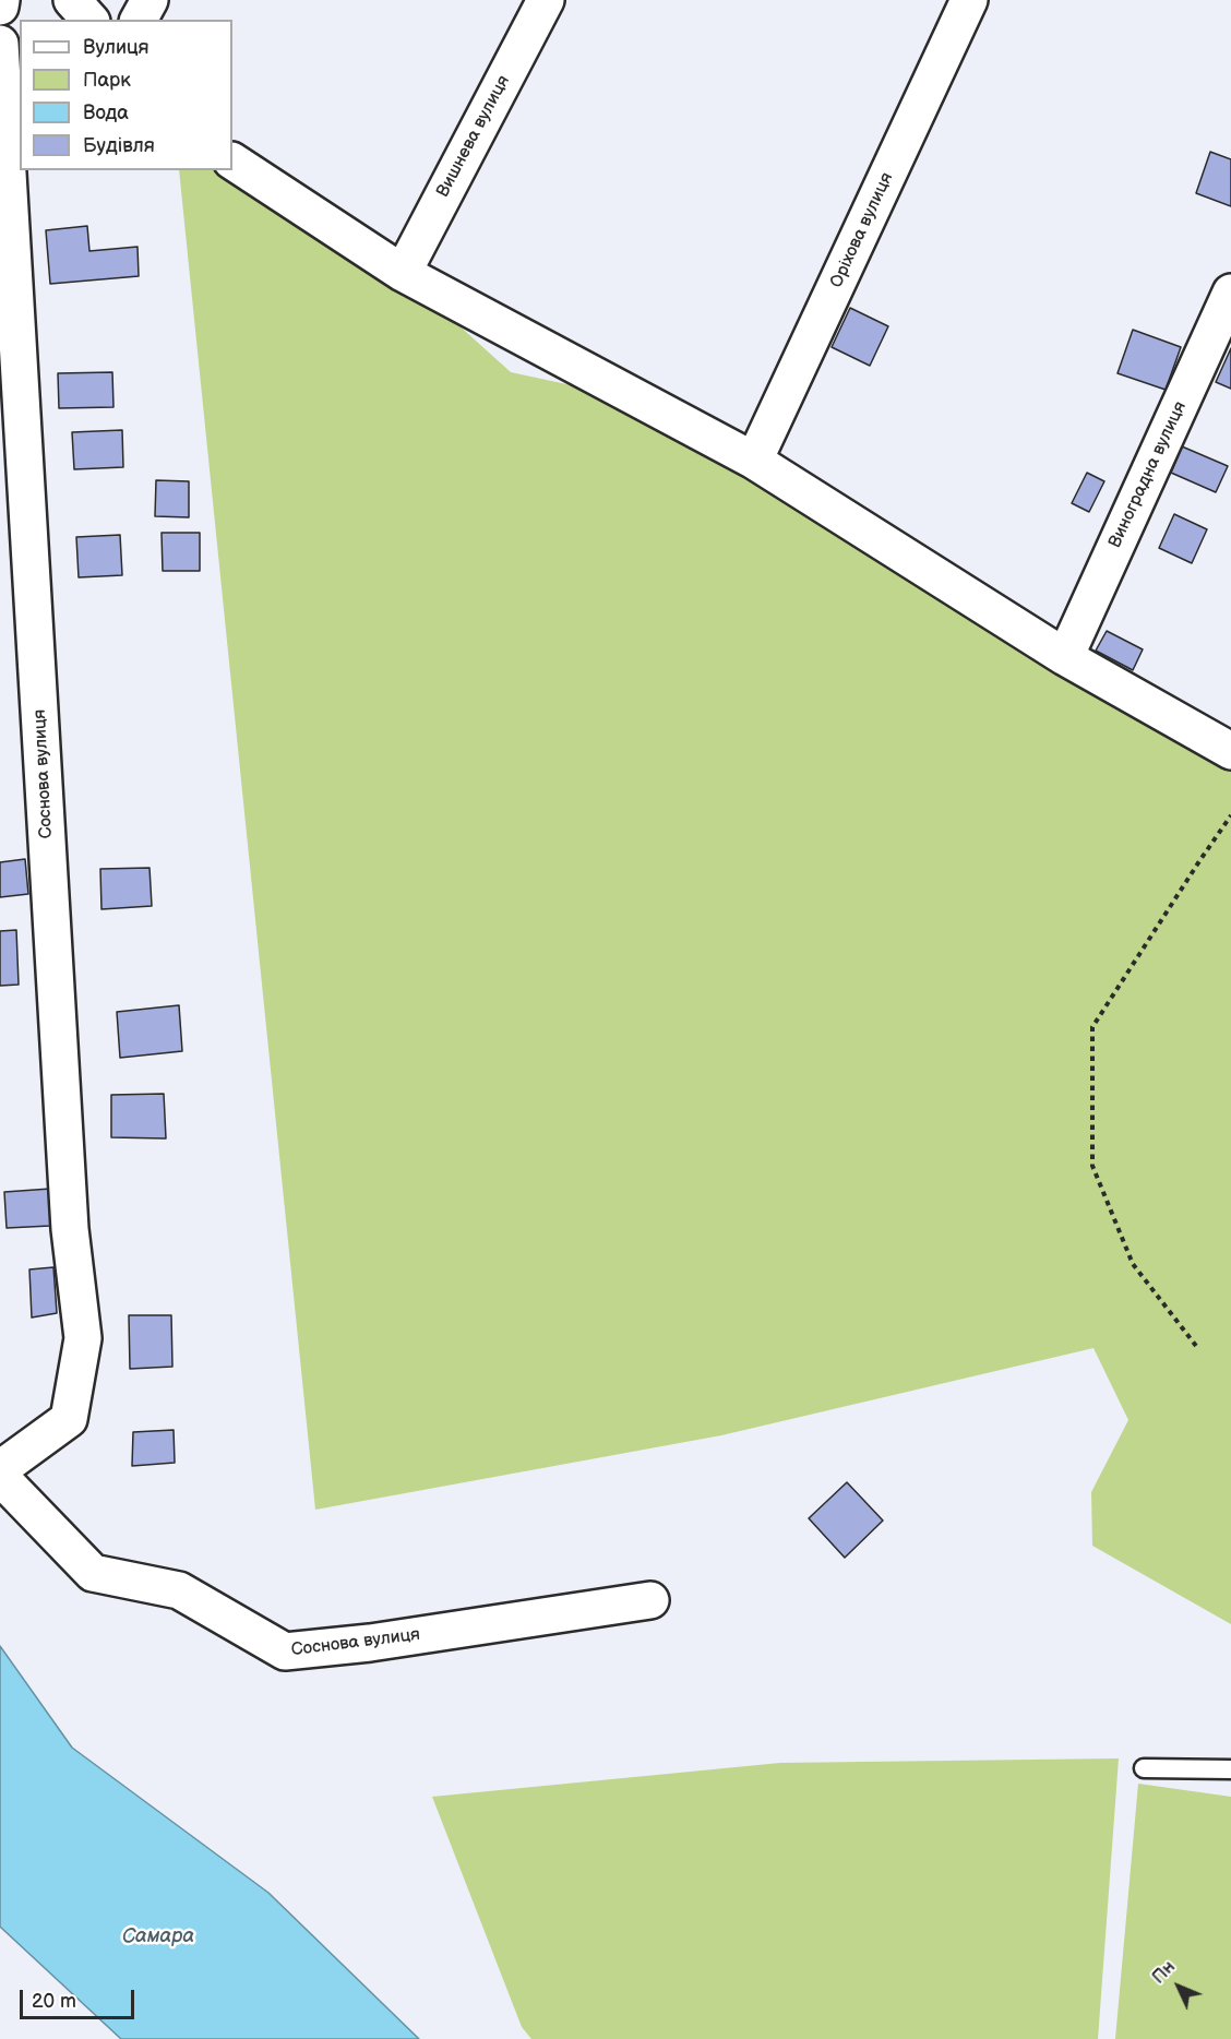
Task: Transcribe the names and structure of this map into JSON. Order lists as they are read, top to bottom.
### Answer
{
  "streets": {
    "street": [
      "Вишнева вулиця",
      "Оріхова вулиця",
      "Виноградна вулиця",
      "Соснова вулиця"
    ]
  },
  "water": ["Самара"],
  "legend": [
    "Вулиця",
    "Парк",
    "Вода",
    "Будівля"
  ],
  "scale_bar": "20 m",
  "north": "top left"
}
